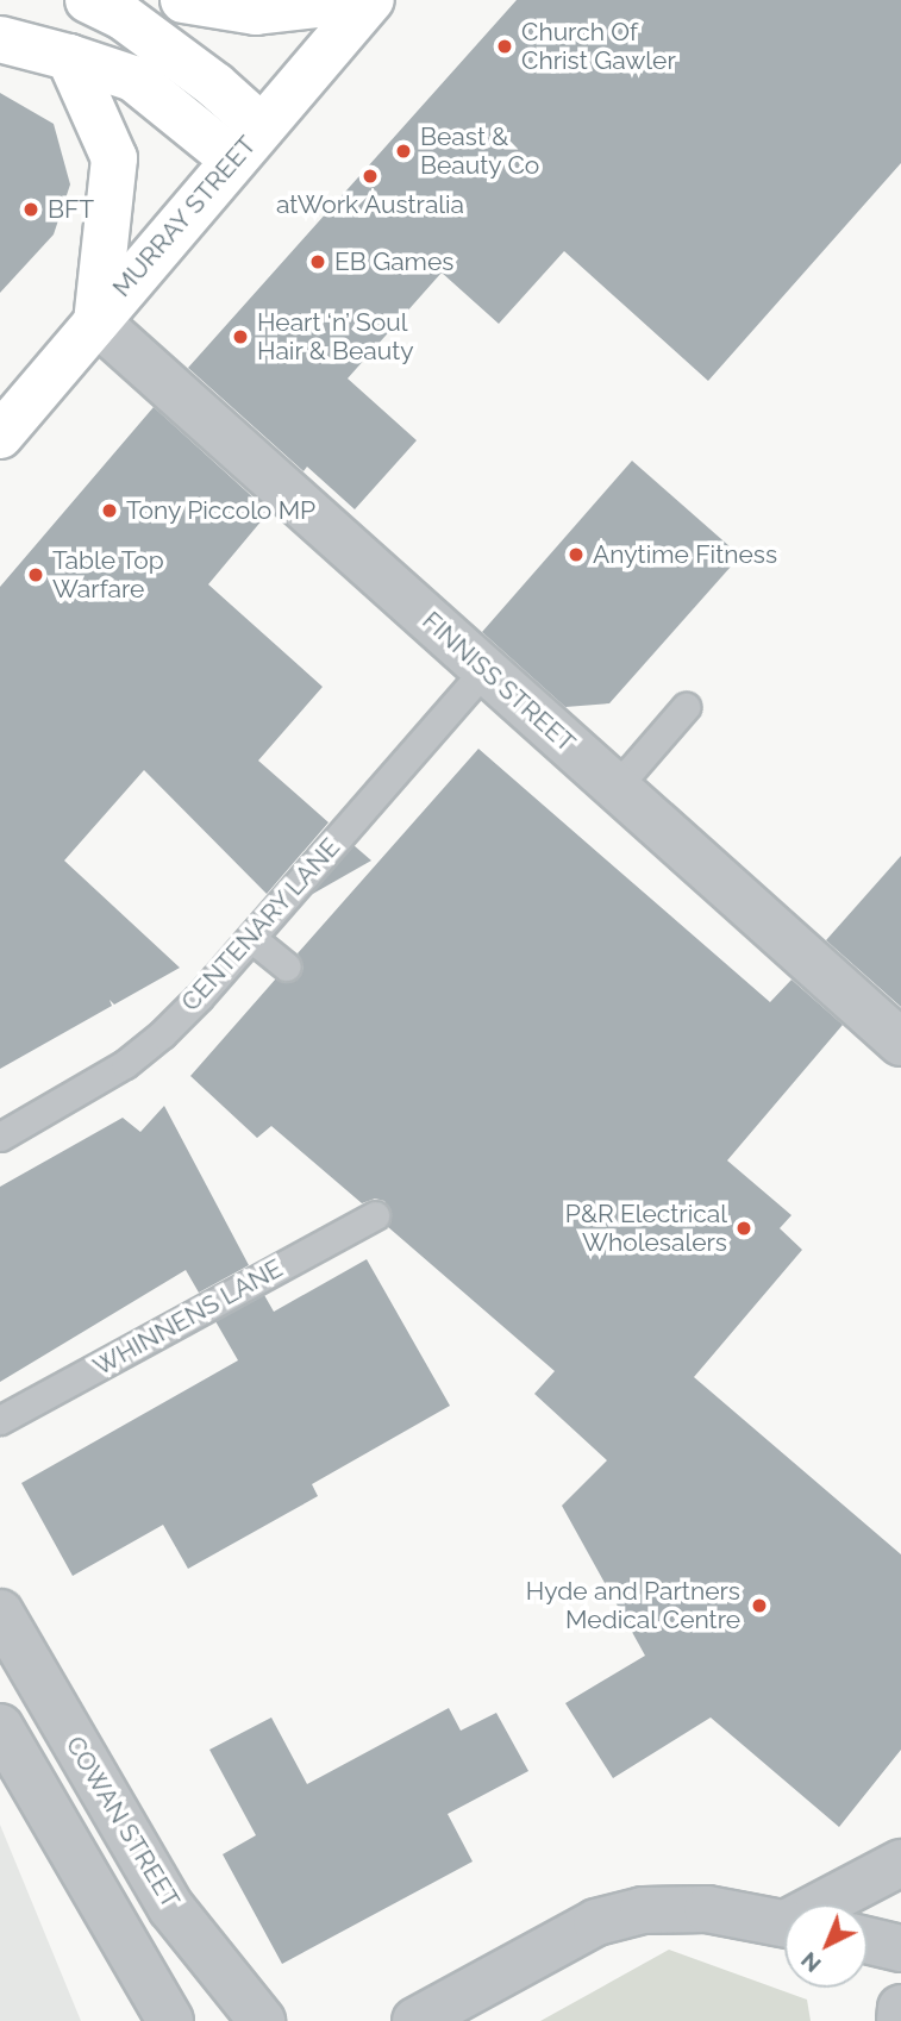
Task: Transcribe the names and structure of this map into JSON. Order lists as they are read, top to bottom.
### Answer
{
  "streets": {
    "main road": ["MURRAY STREET"],
    "street": ["FINNISS STREET", "COWAN STREET"],
    "lane": ["CENTENARY LANE", "WHINNENS LANE"]
  },
  "crossings": [
    ["MURRAY STREET", "FINNISS STREET"],
    ["FINNISS STREET", "CENTENARY LANE"]
  ],
  "places": [
    "Church Of Christ Gawler",
    "Beast & Beauty Co",
    "atWork Australia",
    "BFT",
    "EB Games",
    "Heart ‘n’ Soul Hair & Beauty",
    "Tony Piccolo MP",
    "Anytime Fitness",
    "Table Top Warfare",
    "P&R Electrical Wholesalers",
    "Hyde and Partners Medical Centre"
  ],
  "north": "bottom left"
}
